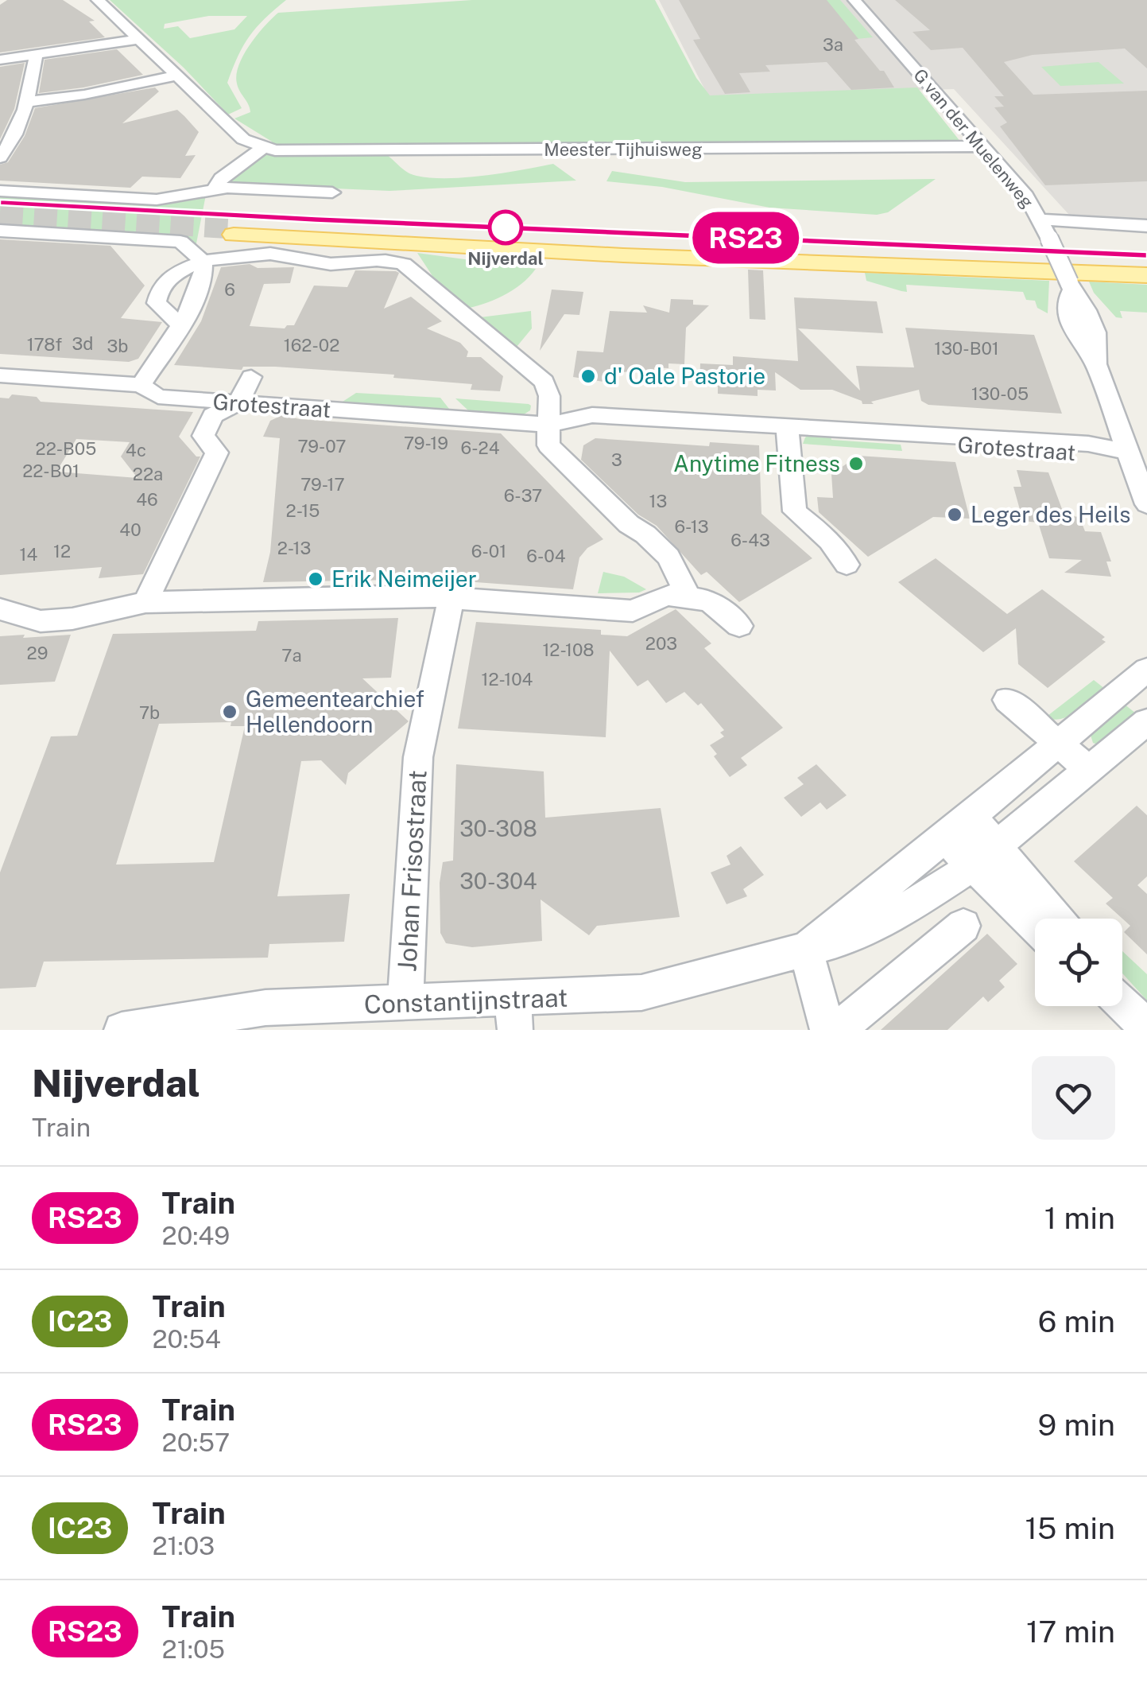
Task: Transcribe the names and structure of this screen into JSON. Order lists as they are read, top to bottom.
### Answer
{
  "streets": {
    "street": [
      "G van der Muelenweg",
      "Meester Tijhuisweg",
      "Grotestraat",
      "Johan Frisostraat",
      "Constantijnstraat"
    ]
  },
  "crossings": [
    ["G van der Muelenweg", "Meester Tijhuisweg"],
    ["G van der Muelenweg", "Grotestraat"],
    ["Johan Frisostraat", "Constantijnstraat"]
  ],
  "places": [
    "Nijverdal",
    "d' Oale Pastorie",
    "Anytime Fitness",
    "Leger des Heils",
    "Erik Neimeijer",
    "Gemeentearchief Hellendoorn"
  ],
  "house_numbers": [
    "3a",
    "6",
    "3d",
    "178f",
    "162-02",
    "3b",
    "130-B01",
    "130-05",
    "79-19",
    "79-07",
    "6-24",
    "22-B05",
    "4c",
    "3",
    "22-B01",
    "22a",
    "79-17",
    "6-37",
    "46",
    "13",
    "2-15",
    "6-13",
    "40",
    "6-43",
    "2-13",
    "12",
    "6-01",
    "14",
    "6-04",
    "203",
    "12-108",
    "29",
    "7a",
    "12-104",
    "7b",
    "30-308",
    "30-304"
  ],
  "page": {
    "on_map": "RS23",
    "heading": ["Nijverdal", "Train"],
    "list": [
      {
        "mark": "RS23",
        "name": "Train",
        "note": "20:49",
        "value": "1 min"
      },
      {
        "mark": "IC23",
        "name": "Train",
        "note": "20:54",
        "value": "6 min"
      },
      {
        "mark": "RS23",
        "name": "Train",
        "note": "20:57",
        "value": "9 min"
      },
      {
        "mark": "IC23",
        "name": "Train",
        "note": "21:03",
        "value": "15 min"
      },
      {
        "mark": "RS23",
        "name": "Train",
        "note": "21:05",
        "value": "17 min"
      }
    ]
  }
}
